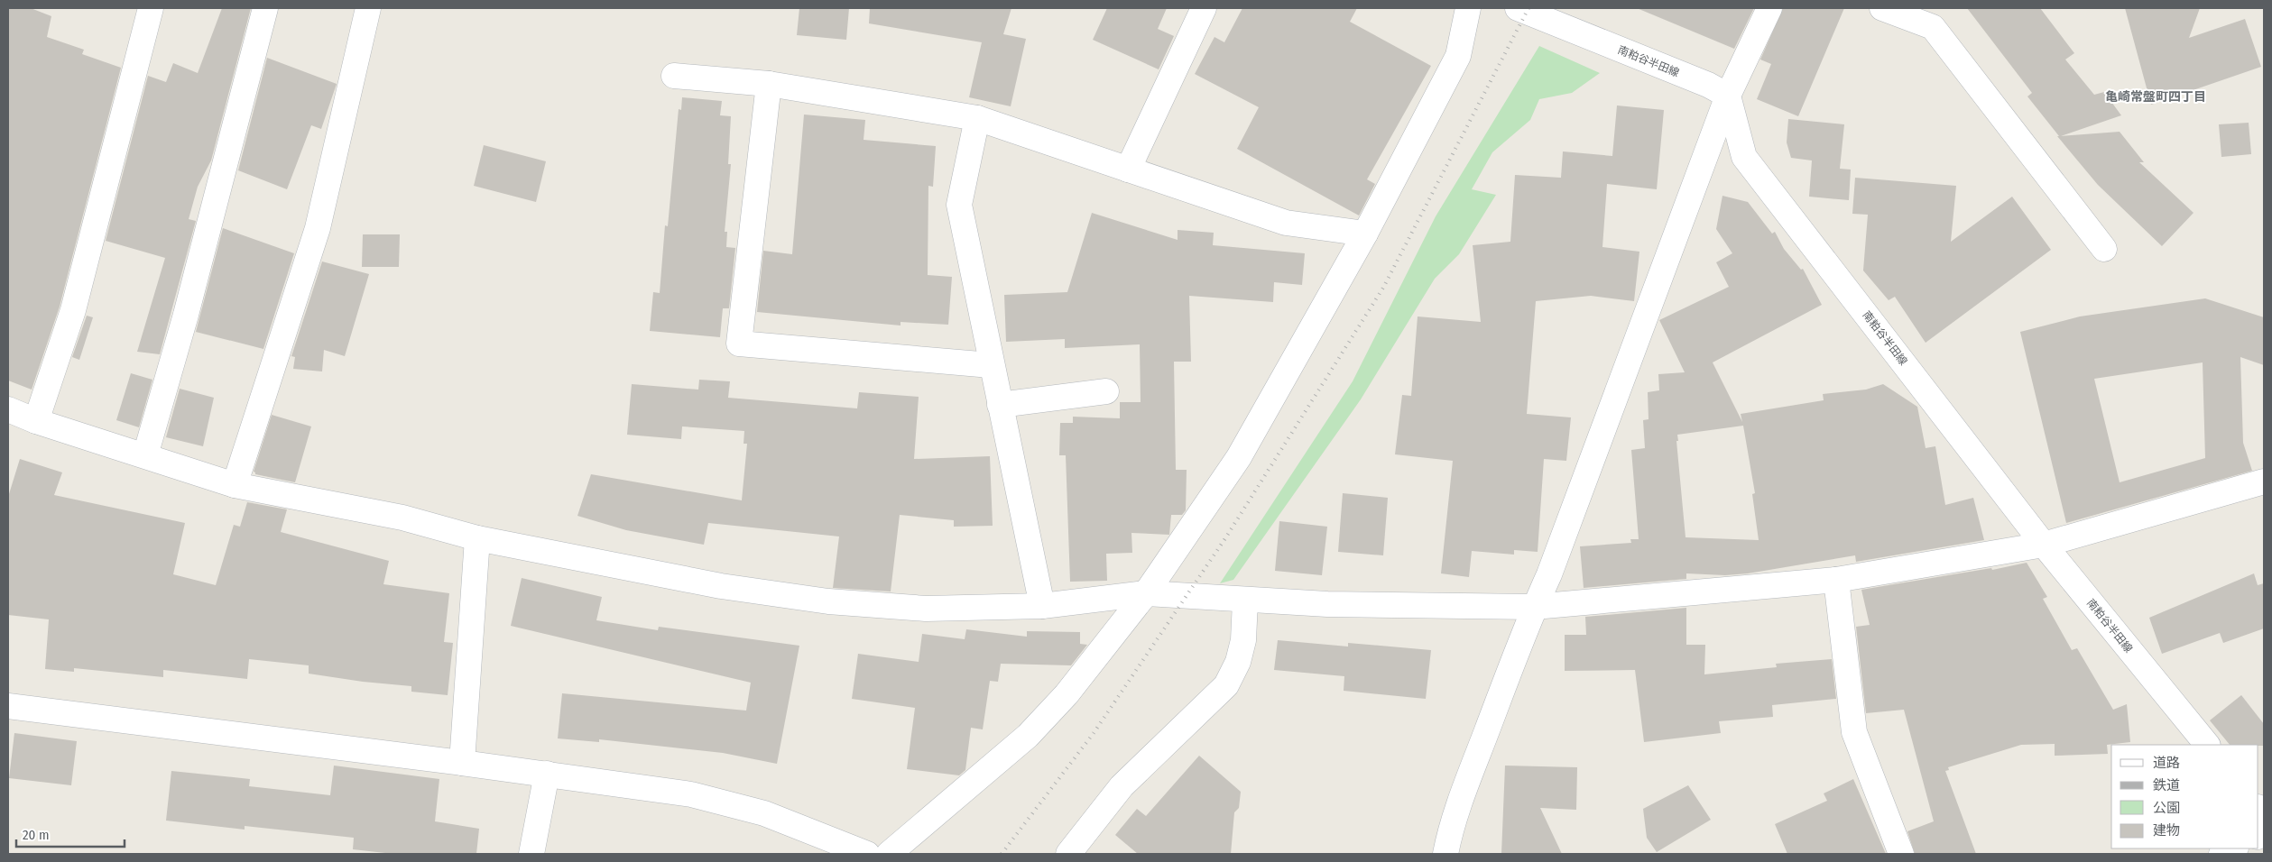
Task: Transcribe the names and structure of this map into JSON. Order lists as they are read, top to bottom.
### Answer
{
  "streets": {
    "street": ["南粕谷半田線"]
  },
  "districts": ["亀崎常盤町四丁目"],
  "legend": [
    "道路",
    "鉄道",
    "公園",
    "建物"
  ],
  "scale_bar": "20 m"
}
